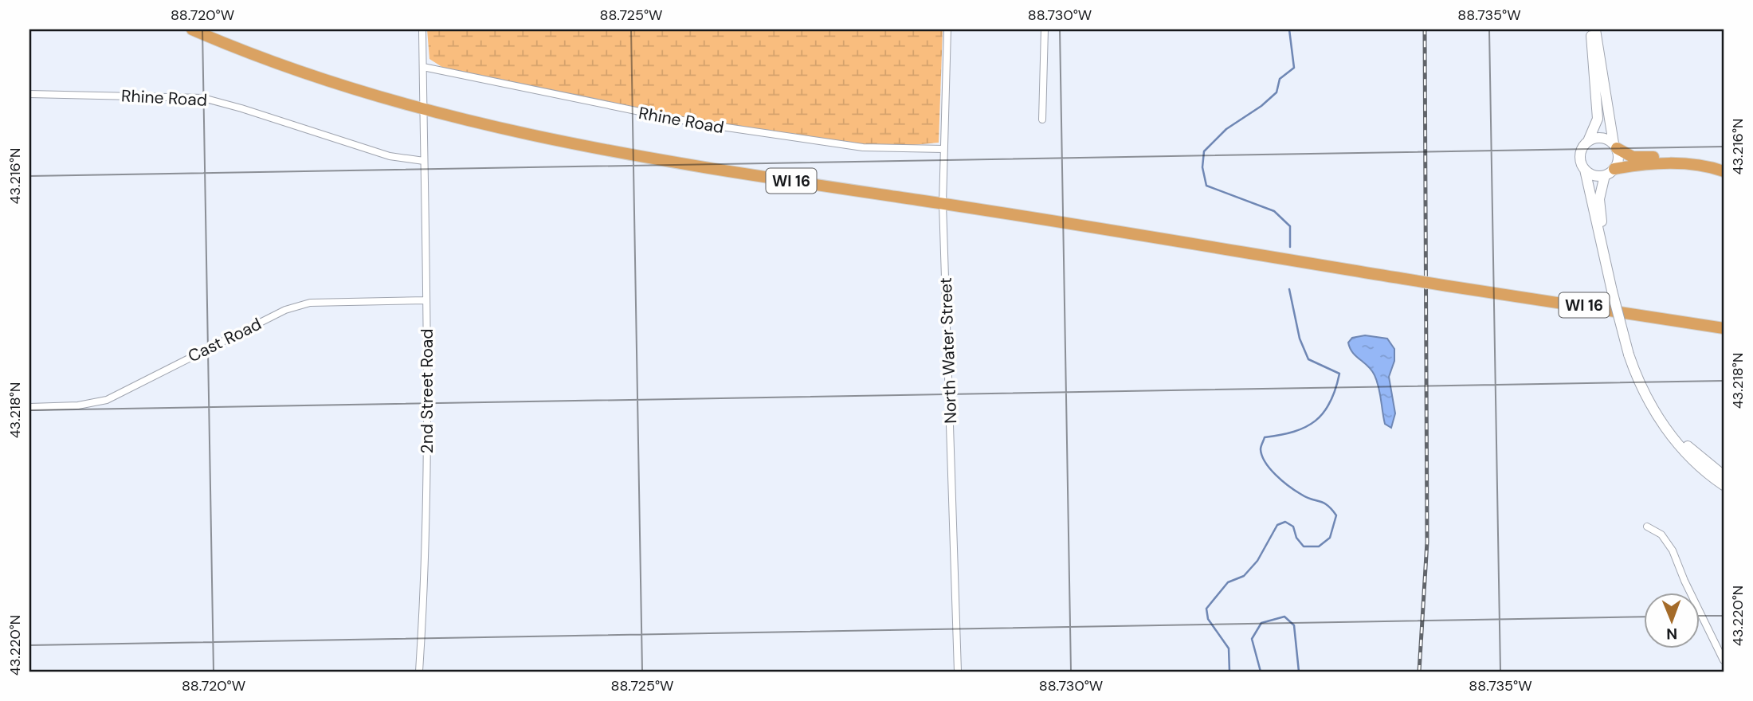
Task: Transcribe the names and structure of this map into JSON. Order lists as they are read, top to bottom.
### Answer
{
  "streets": {
    "highway": ["WI 16"],
    "street": [
      "Rhine Road",
      "Cast Road",
      "North Water Street",
      "2nd Street Road"
    ]
  },
  "crossings": [
    ["Rhine Road", "North Water Street"],
    ["Rhine Road", "2nd Street Road"],
    ["WI 16", "North Water Street"],
    ["WI 16", "2nd Street Road"],
    ["Cast Road", "2nd Street Road"]
  ],
  "north": "bottom",
  "coordinates": [
    "88.720°W",
    "88.725°W",
    "88.730°W",
    "88.735°W",
    "43.216°N",
    "43.218°N",
    "43.220°N"
  ]
}
